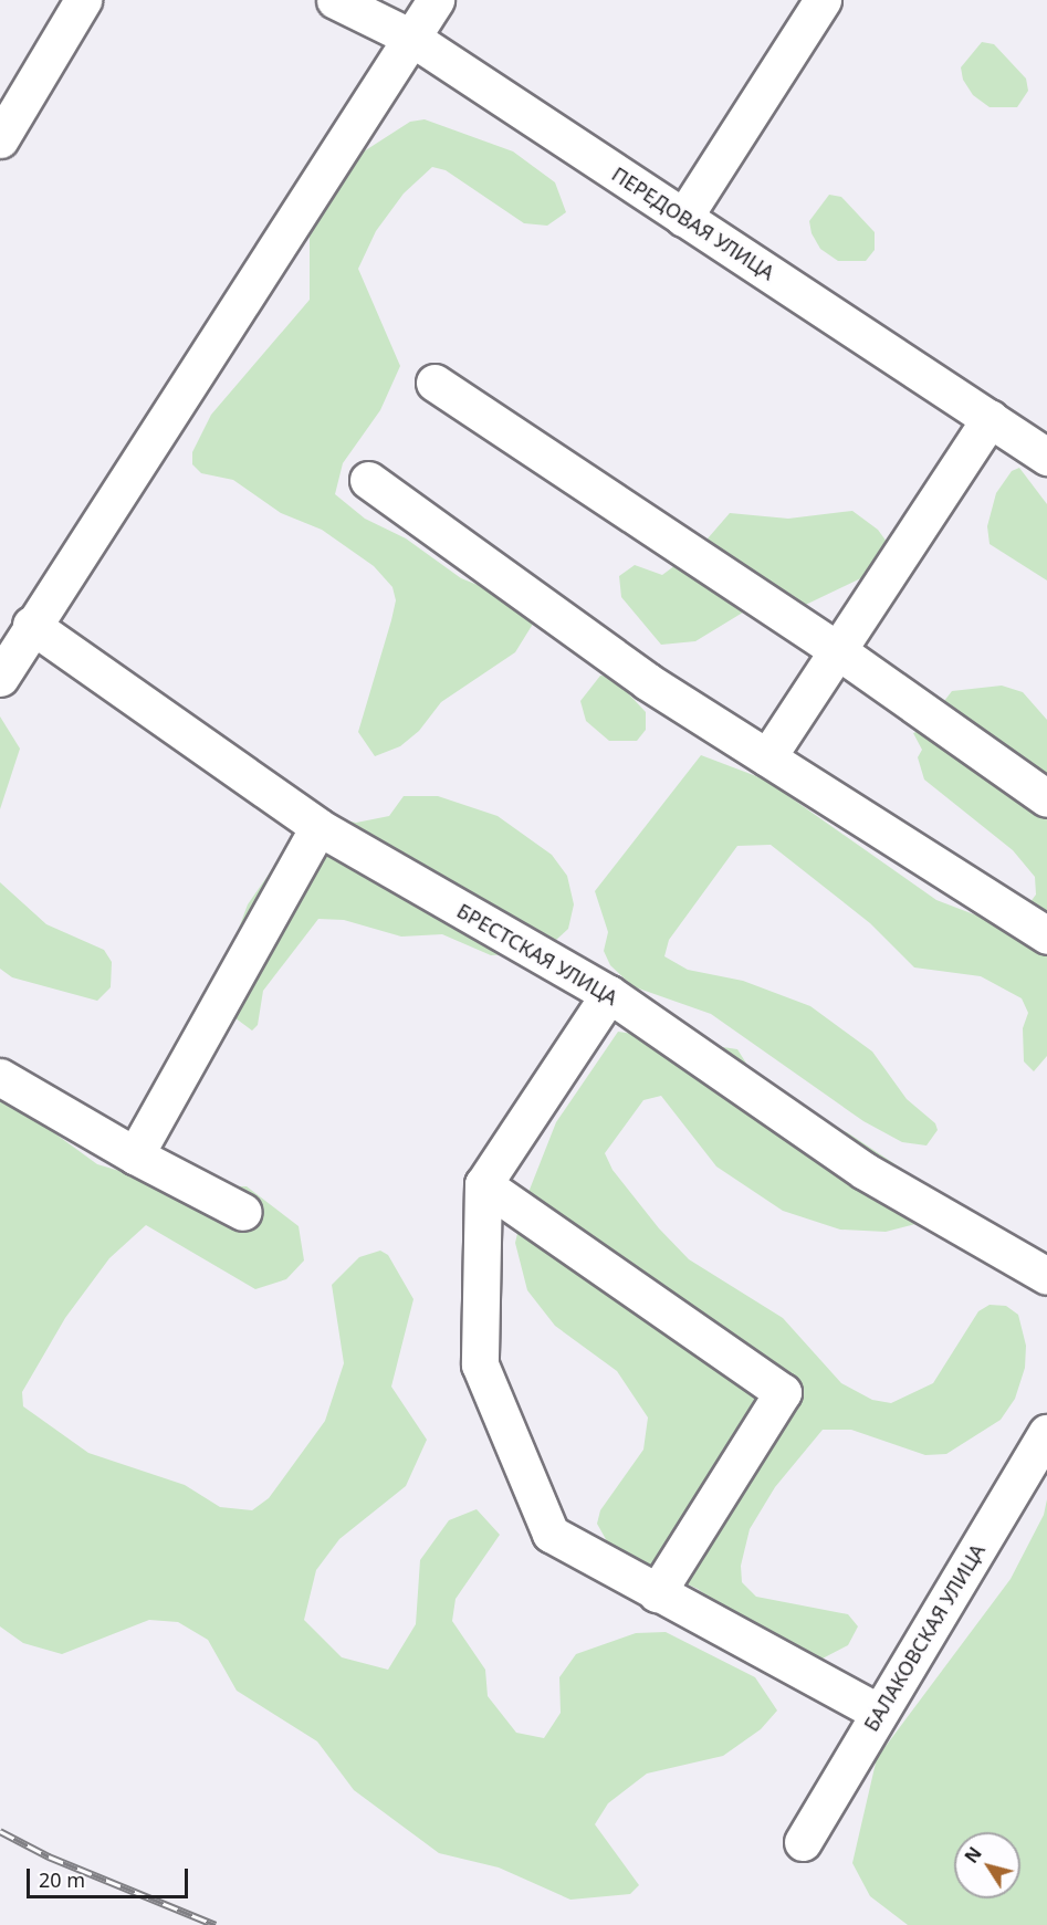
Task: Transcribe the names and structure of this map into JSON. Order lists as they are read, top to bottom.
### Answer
{
  "streets": {
    "street": ["ПЕРЕДОВАЯ УЛИЦА", "БРЕСТСКАЯ УЛИЦА", "БАЛАКОВСКАЯ УЛИЦА"]
  },
  "scale_bar": "20 m",
  "north": "top left"
}
